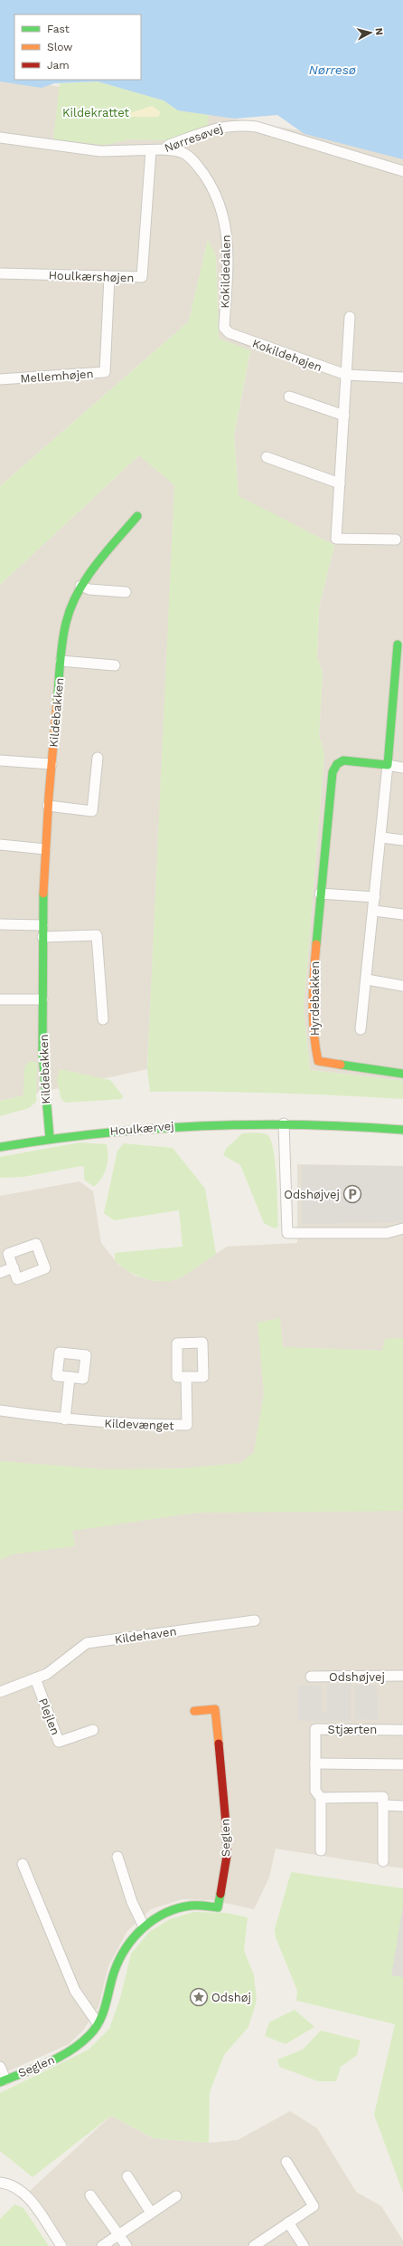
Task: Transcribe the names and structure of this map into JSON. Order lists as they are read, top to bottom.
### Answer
{
  "streets": {
    "street": [
      "Nørresøvej",
      "Kokildedalen",
      "Houlkærshøjen",
      "Kokildehøjen",
      "Mellemhøjen",
      "Kildebakken",
      "Hyrdebakken",
      "Houlkærvej",
      "Kildevænget",
      "Kildehaven",
      "Odshøjvej",
      "Plejlen",
      "Stjærten",
      "Seglen"
    ]
  },
  "crossings": [
    ["Nørresøvej", "Kokildedalen"],
    ["Nørresøvej", "Houlkærshøjen"],
    ["Kokildedalen", "Kokildehøjen"],
    ["Houlkærshøjen", "Mellemhøjen"],
    ["Kildebakken", "Houlkærvej"],
    ["Kildehaven", "Plejlen"]
  ],
  "water": ["Nørresø"],
  "parks": ["Kildekrattet"],
  "places": {
    "parking": ["Odshøjvej"],
    "place": ["Odshøj"]
  },
  "legend": ["Fast", "Slow", "Jam"],
  "north": "right"
}
